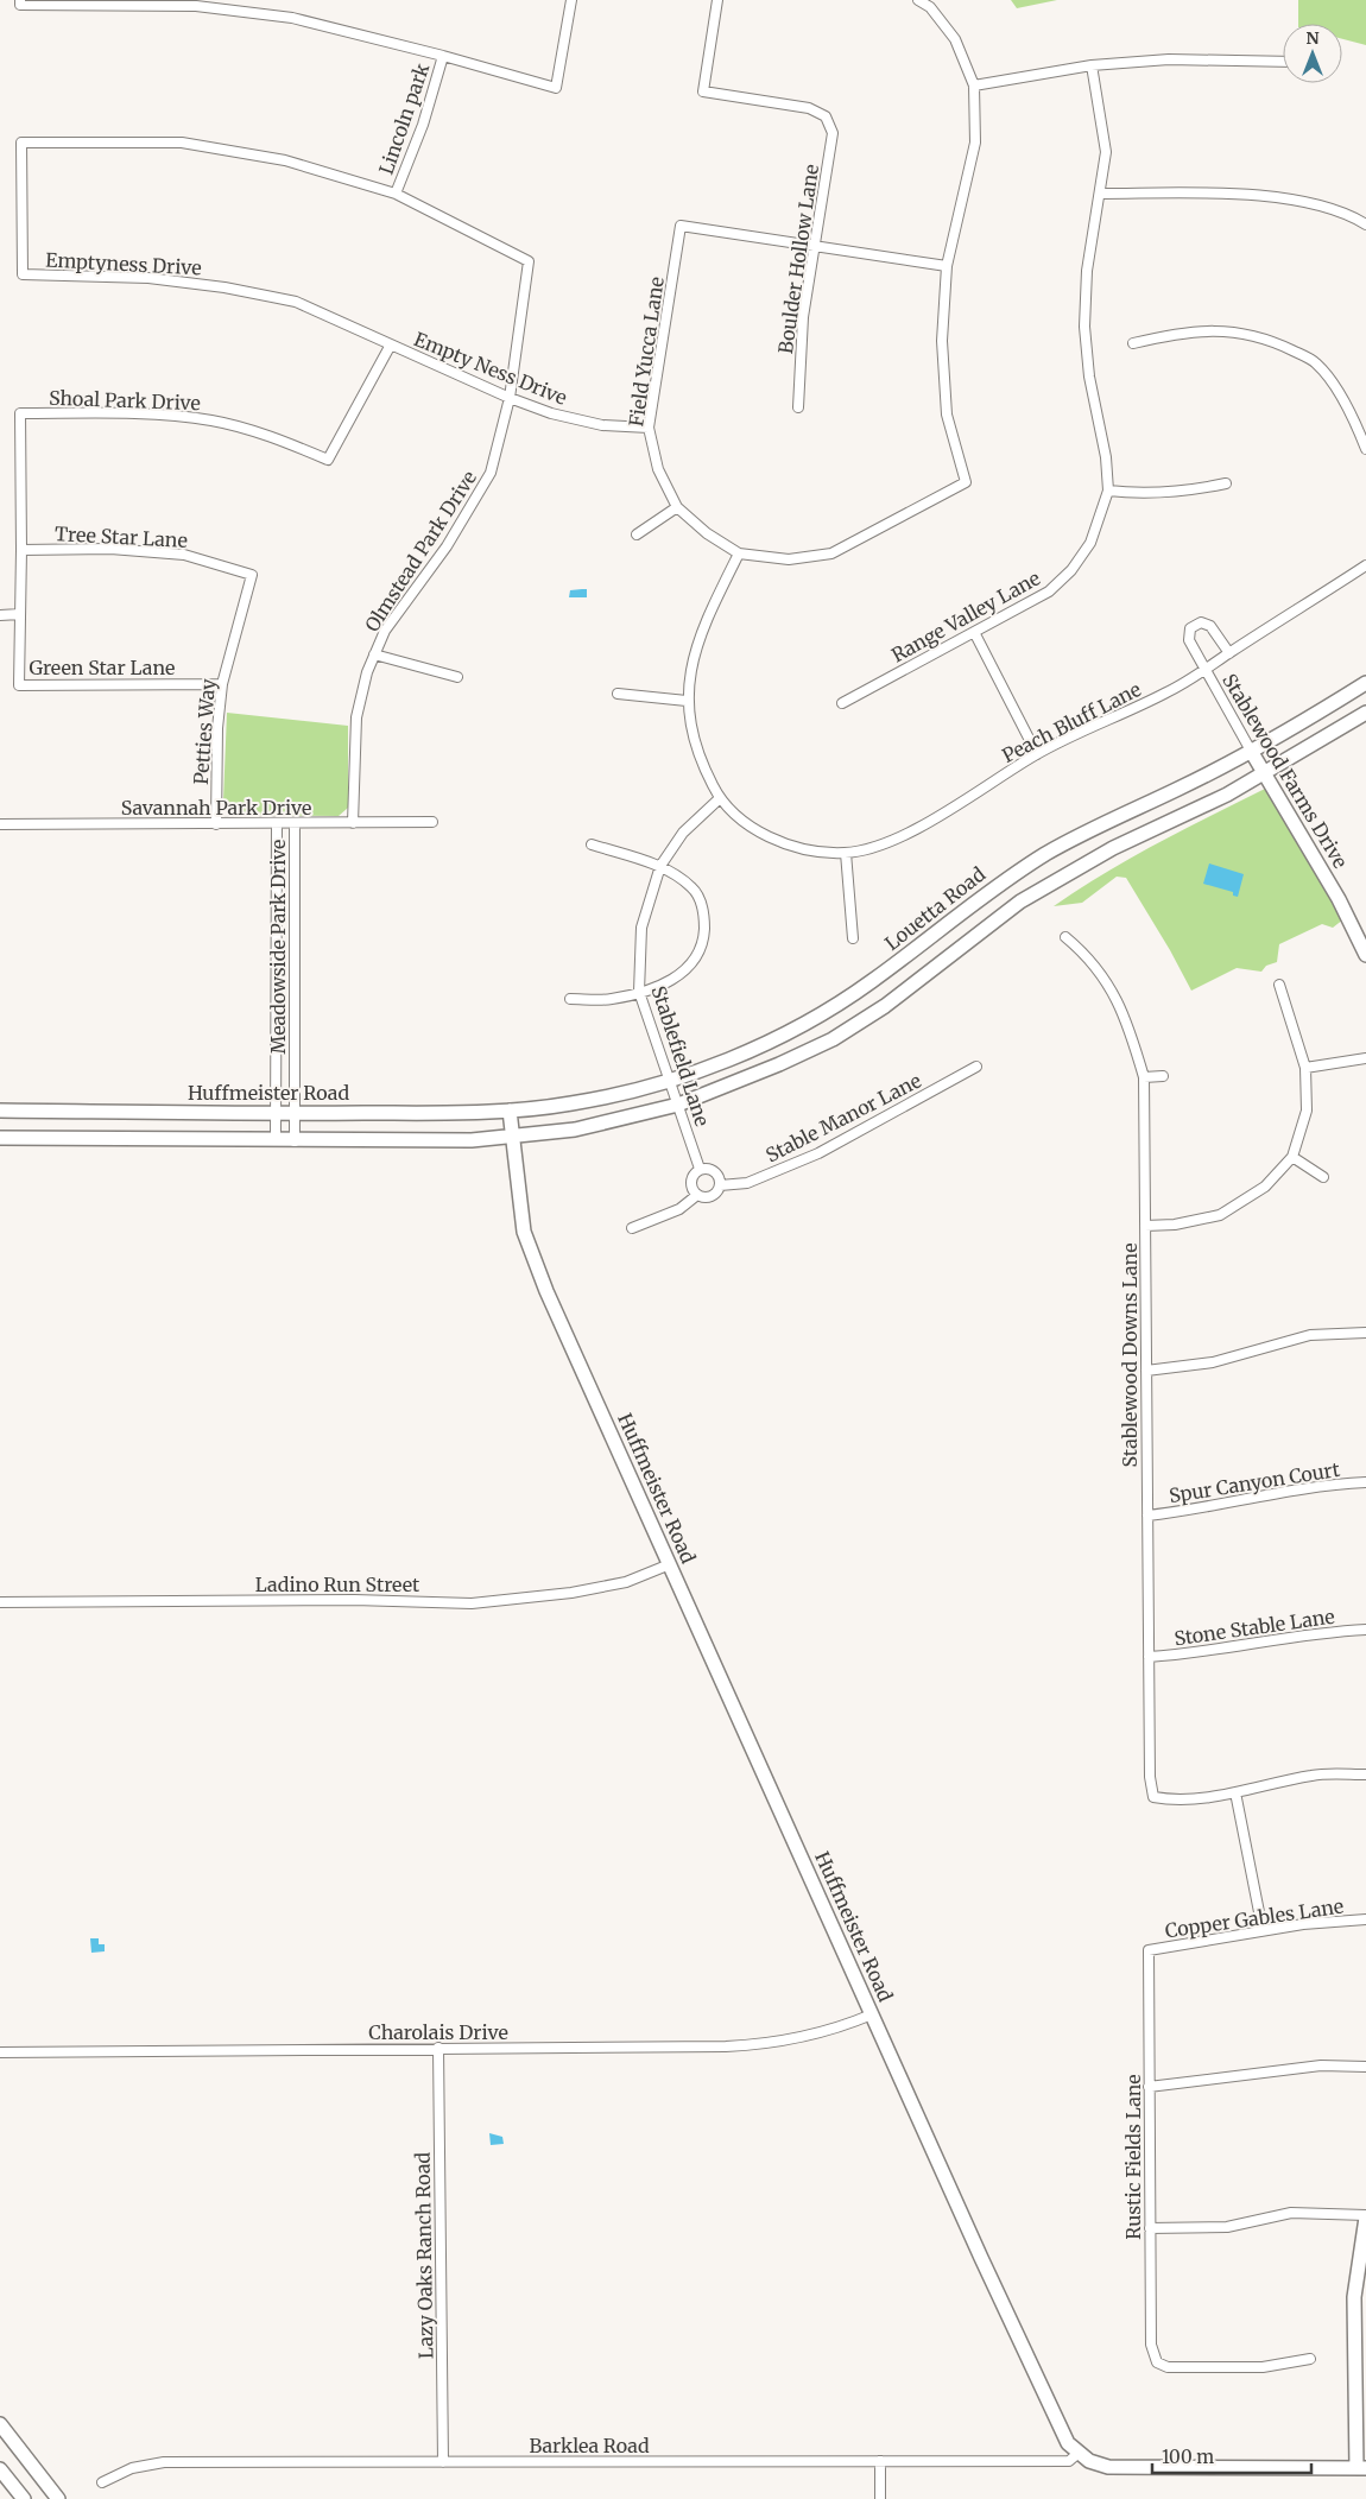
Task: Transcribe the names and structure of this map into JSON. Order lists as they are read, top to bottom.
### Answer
{
  "streets": {
    "main road": ["Stablewood Farms Drive", "Louetta Road", "Huffmeister Road"],
    "street": [
      "Lincoln park",
      "Boulder Hollow Lane",
      "Emptyness Drive",
      "Field Yucca Lane",
      "Empty Ness Drive",
      "Shoal Park Drive",
      "Tree Star Lane",
      "Olmstead Park Drive",
      "Range Valley Lane",
      "Green Star Lane",
      "Peach Bluff Lane",
      "Petties Way",
      "Savannah Park Drive",
      "Meadowside Park Drive",
      "Stablefield Lane",
      "Stable Manor Lane",
      "Stablewood Downs Lane",
      "Spur Canyon Court",
      "Ladino Run Street",
      "Stone Stable Lane",
      "Copper Gables Lane",
      "Charolais Drive",
      "Rustic Fields Lane",
      "Lazy Oaks Ranch Road",
      "Barklea Road"
    ]
  },
  "crossings": [
    ["Lincoln park", "Emptyness Drive"],
    ["Lincoln park", "Olmstead Park Drive"],
    ["Boulder Hollow Lane", "Field Yucca Lane"],
    ["Emptyness Drive", "Empty Ness Drive"],
    ["Emptyness Drive", "Shoal Park Drive"],
    ["Emptyness Drive", "Olmstead Park Drive"],
    ["Field Yucca Lane", "Empty Ness Drive"],
    ["Empty Ness Drive", "Shoal Park Drive"],
    ["Empty Ness Drive", "Olmstead Park Drive"],
    ["Shoal Park Drive", "Tree Star Lane"],
    ["Tree Star Lane", "Petties Way"],
    ["Olmstead Park Drive", "Savannah Park Drive"],
    ["Green Star Lane", "Petties Way"],
    ["Peach Bluff Lane", "Stablewood Farms Drive"],
    ["Peach Bluff Lane", "Stablefield Lane"],
    ["Petties Way", "Savannah Park Drive"],
    ["Stablewood Farms Drive", "Louetta Road"],
    ["Savannah Park Drive", "Meadowside Park Drive"],
    ["Louetta Road", "Stablefield Lane"],
    ["Louetta Road", "Huffmeister Road"],
    ["Meadowside Park Drive", "Huffmeister Road"],
    ["Stablefield Lane", "Stable Manor Lane"],
    ["Huffmeister Road", "Ladino Run Street"],
    ["Huffmeister Road", "Charolais Drive"],
    ["Huffmeister Road", "Barklea Road"],
    ["Stablewood Downs Lane", "Spur Canyon Court"],
    ["Stablewood Downs Lane", "Stone Stable Lane"],
    ["Copper Gables Lane", "Rustic Fields Lane"],
    ["Charolais Drive", "Lazy Oaks Ranch Road"],
    ["Lazy Oaks Ranch Road", "Barklea Road"]
  ],
  "scale_bar": "100 m",
  "north": "top"
}
